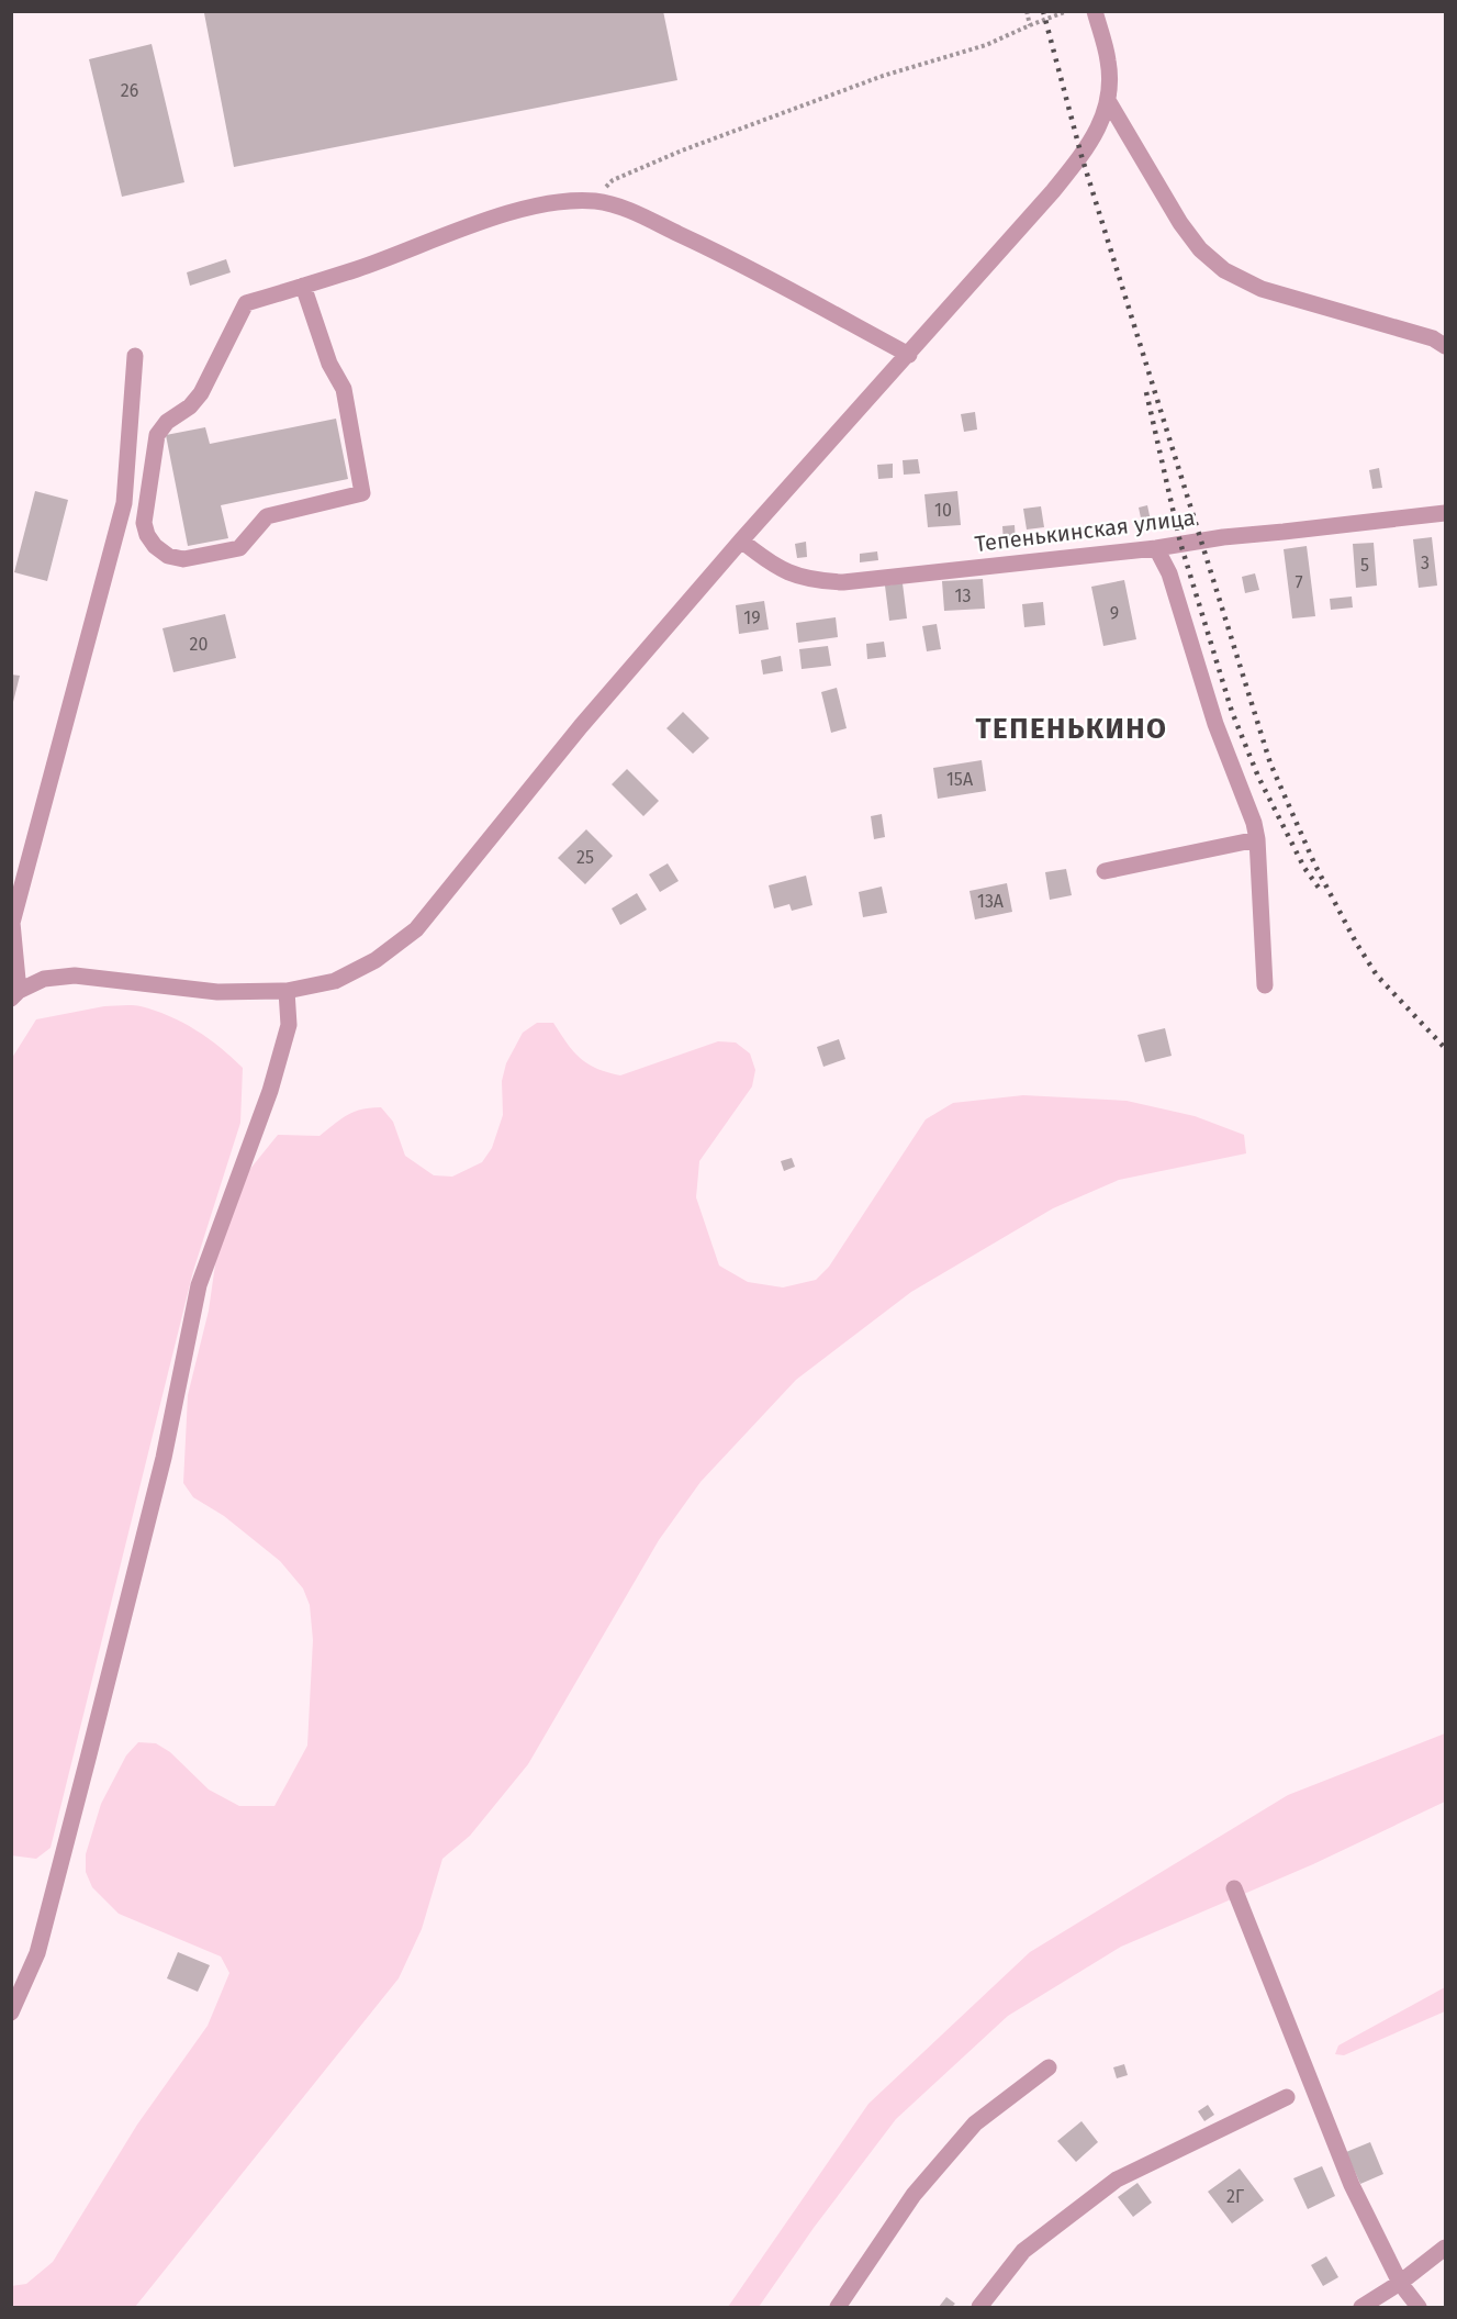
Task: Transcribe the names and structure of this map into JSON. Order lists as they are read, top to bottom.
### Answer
{
  "streets": {
    "street": ["Тепенькинская улица"]
  },
  "districts": ["ТЕПЕНЬКИНО"],
  "house_numbers": [
    "26",
    "10",
    "3",
    "5",
    "7",
    "13",
    "9",
    "19",
    "20",
    "15А",
    "25",
    "13А",
    "2Г"
  ]
}
